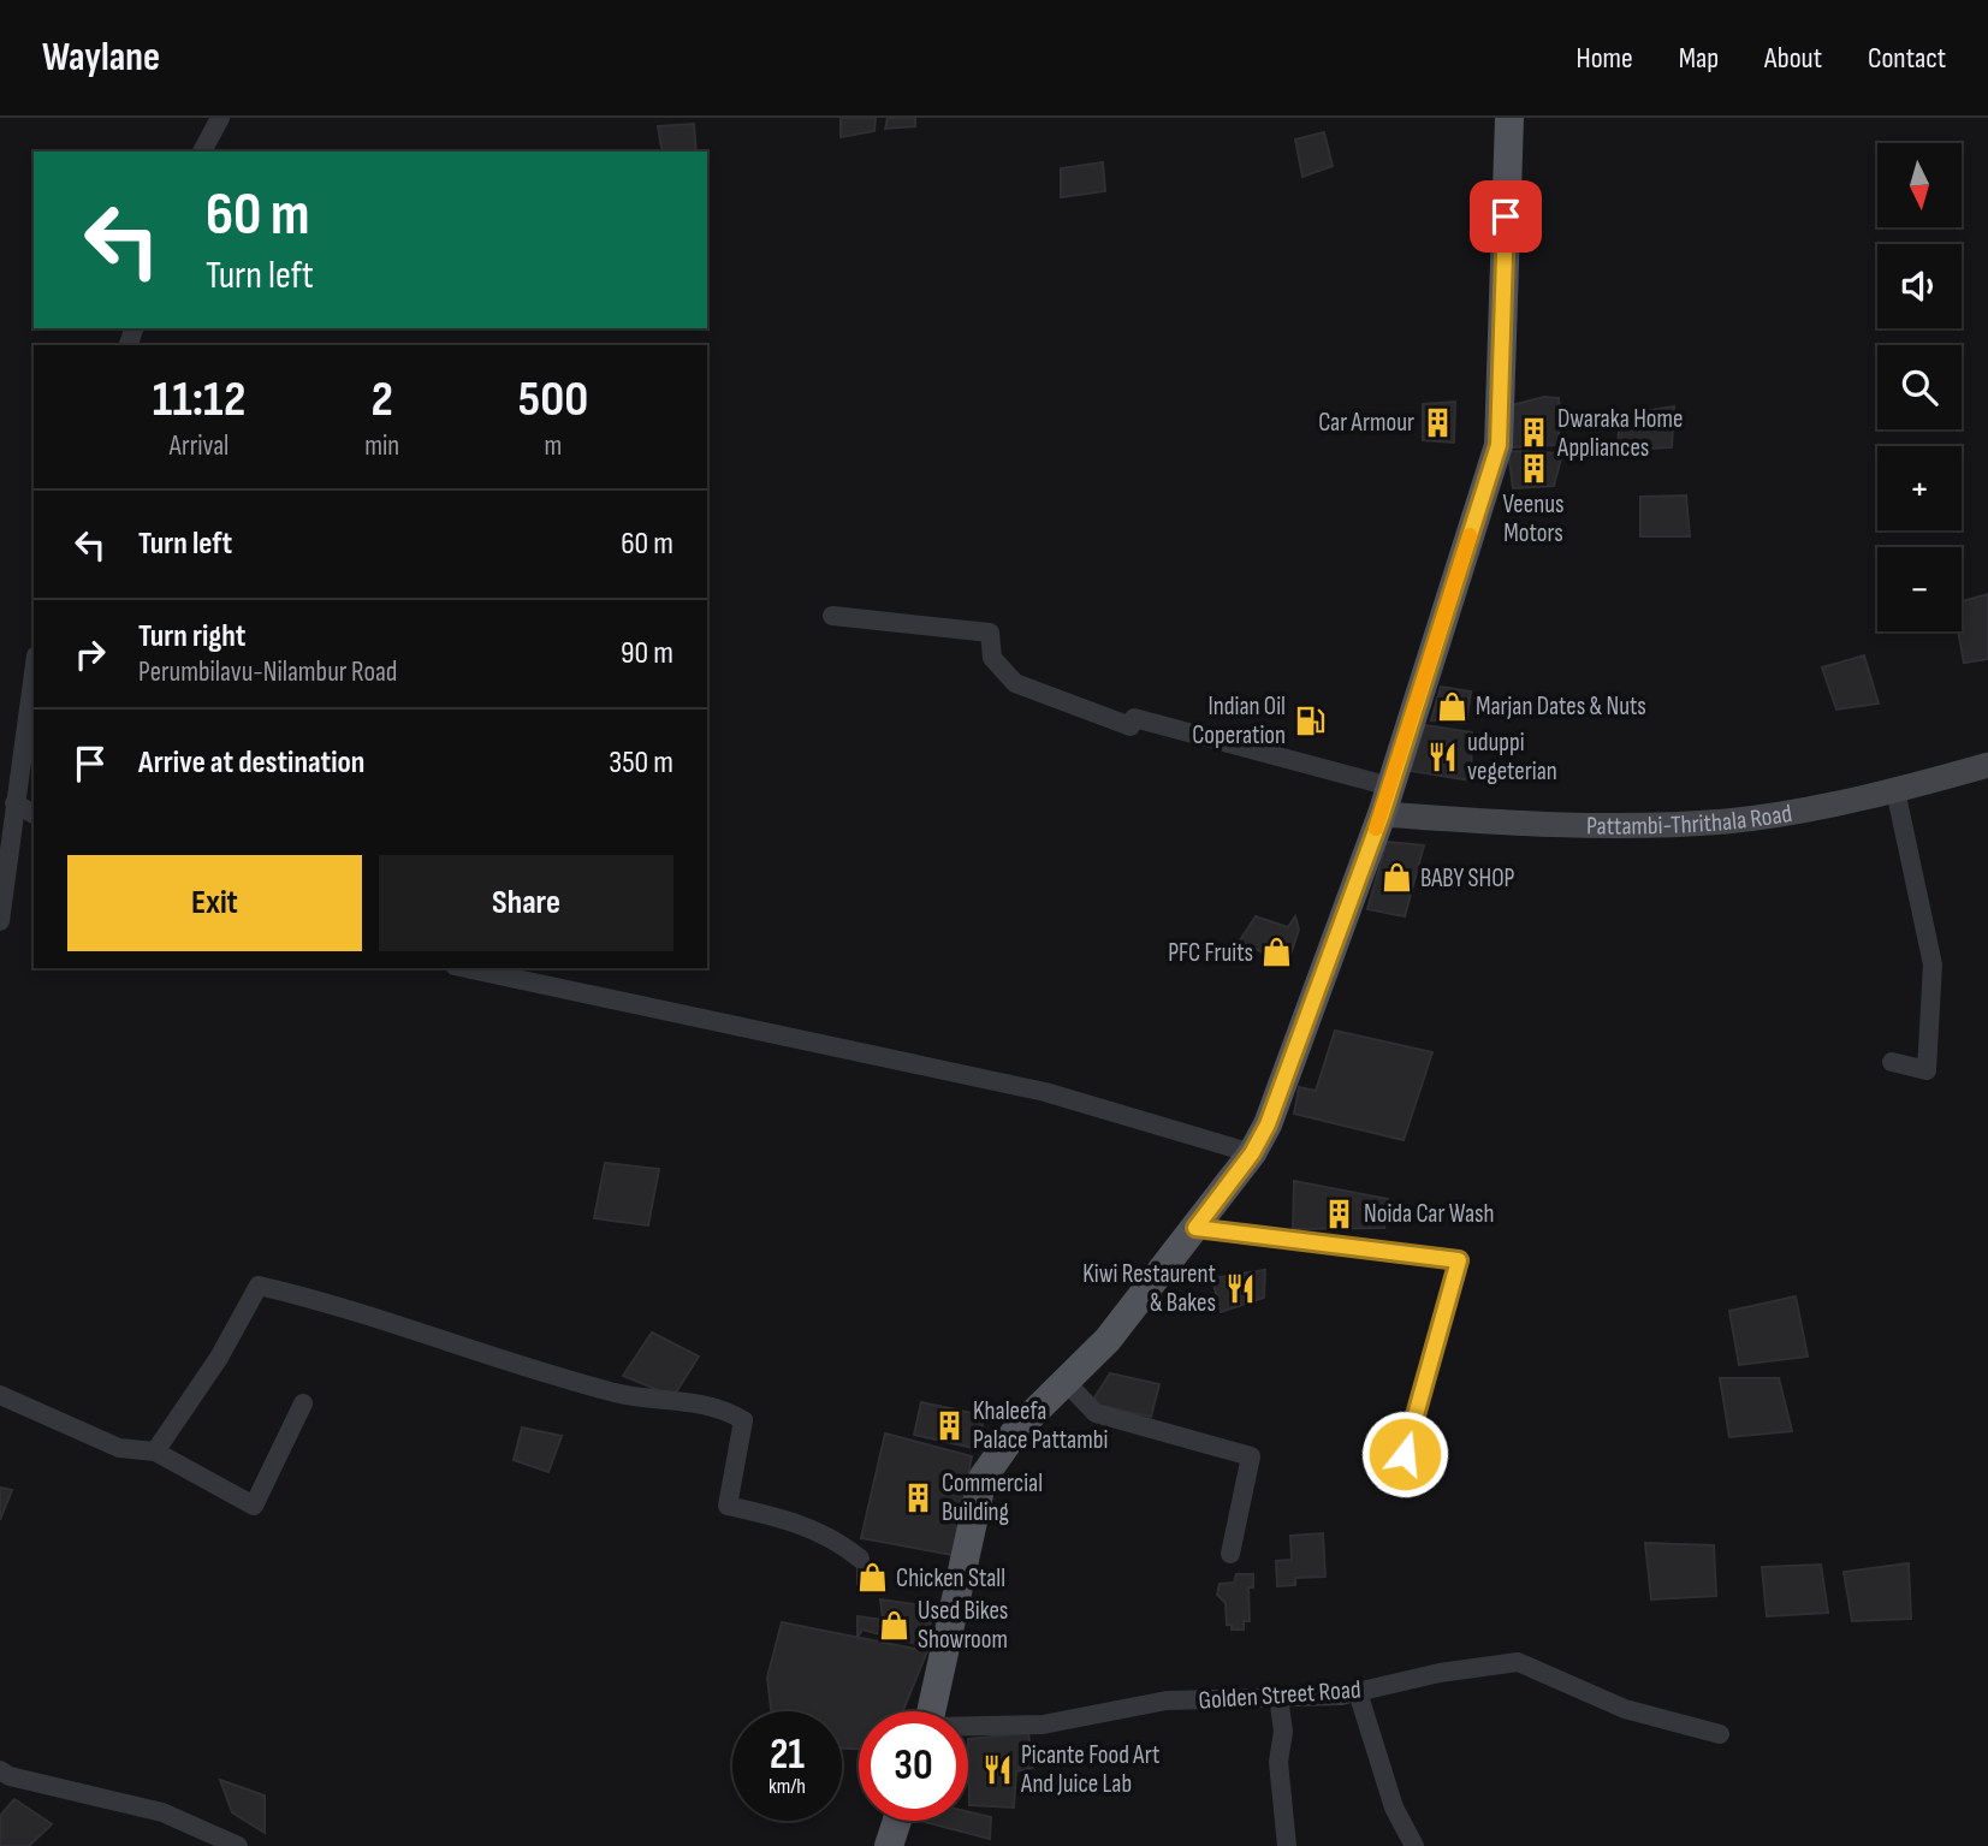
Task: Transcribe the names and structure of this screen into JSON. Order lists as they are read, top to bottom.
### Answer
{
  "streets": {
    "main road": ["Pattambi-Thrithala Road"],
    "street": ["Golden Street Road"]
  },
  "places": {
    "building": [
      "Car Armour",
      "Dwaraka Home Appliances",
      "Veenus Motors",
      "Noida Car Wash",
      "Khaleefa Palace Pattambi",
      "Commercial Building"
    ],
    "shop": [
      "Marjan Dates & Nuts",
      "BABY SHOP",
      "PFC Fruits",
      "Chicken Stall",
      "Used Bikes Showroom"
    ],
    "fuel station": ["Indian Oil Coperation"],
    "restaurant": ["uduppi vegeterian", "Kiwi Restaurent & Bakes", "Picante Food Art And Juice Lab"]
  },
  "north": "bottom",
  "page": {
    "header": "Waylane",
    "nav": [
      "Home",
      "Map",
      "About",
      "Contact"
    ],
    "map_buttons": ["+", "−"],
    "turn": ["60 m", "Turn left"],
    "eta": [
      "11:12",
      "Arrival",
      "2",
      "min",
      "500",
      "m"
    ],
    "list": [
      {
        "name": "Turn left",
        "value": "60 m"
      },
      {
        "name": "Turn right",
        "note": "Perumbilavu-Nilambur Road",
        "value": "90 m"
      },
      {
        "name": "Arrive at destination",
        "value": "350 m"
      }
    ],
    "buttons": ["Exit", "Share"],
    "speed": "21 km/h",
    "limit": "30"
  }
}
